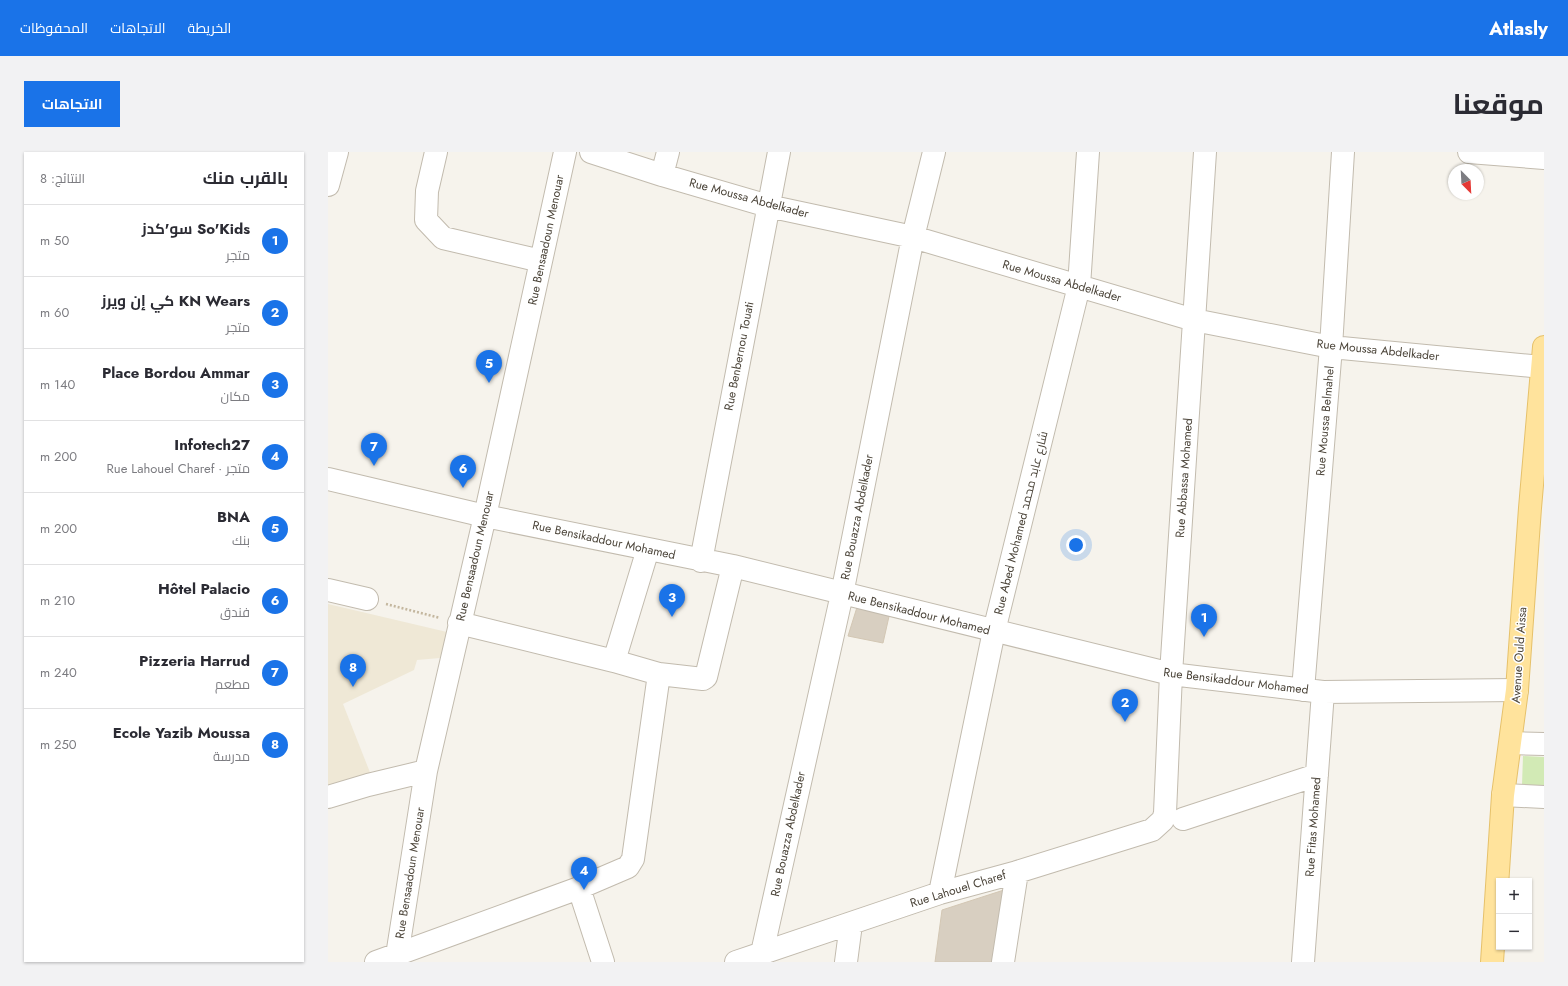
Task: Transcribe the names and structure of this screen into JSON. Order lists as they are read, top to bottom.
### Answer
{
  "streets": {
    "main road": ["Avenue Ould Aissa"],
    "street": [
      "Rue Moussa Abdelkader",
      "Rue Bensaadoun Menouar",
      "Rue Benbernou Touati",
      "Rue Moussa Belmahel",
      "Rue Abbassa Mohamed",
      "Rue Bouazza Abdelkader",
      "Rue Abed Mohamed شارع عابد محمد",
      "Rue Bensikaddour Mohamed",
      "Rue Fitas Mohamed",
      "Rue Lahouel Charef"
    ]
  },
  "crossings": [
    ["Rue Moussa Abdelkader", "Rue Benbernou Touati"],
    ["Rue Moussa Abdelkader", "Rue Moussa Belmahel"],
    ["Rue Moussa Abdelkader", "Rue Abbassa Mohamed"],
    ["Rue Moussa Abdelkader", "Rue Bouazza Abdelkader"],
    ["Rue Moussa Abdelkader", "Rue Abed Mohamed شارع عابد محمد"],
    ["Rue Moussa Abdelkader", "Avenue Ould Aissa"],
    ["Rue Bensaadoun Menouar", "Rue Bensikaddour Mohamed"],
    ["Rue Benbernou Touati", "Rue Bensikaddour Mohamed"],
    ["Rue Moussa Belmahel", "Rue Bensikaddour Mohamed"],
    ["Rue Moussa Belmahel", "Rue Fitas Mohamed"],
    ["Rue Abbassa Mohamed", "Rue Bensikaddour Mohamed"],
    ["Rue Abbassa Mohamed", "Rue Lahouel Charef"],
    ["Rue Bouazza Abdelkader", "Rue Bensikaddour Mohamed"],
    ["Rue Bouazza Abdelkader", "Rue Lahouel Charef"],
    ["Rue Abed Mohamed شارع عابد محمد", "Rue Bensikaddour Mohamed"],
    ["Rue Abed Mohamed شارع عابد محمد", "Rue Lahouel Charef"],
    ["Rue Bensikaddour Mohamed", "Avenue Ould Aissa"],
    ["Rue Bensikaddour Mohamed", "Rue Fitas Mohamed"]
  ],
  "north": "bottom right",
  "page": {
    "header": "Atlasly",
    "nav": ["الخريطة", "الاتجاهات", "المحفوظات"],
    "title": "موقعنا",
    "buttons": "الاتجاهات",
    "heading": ["بالقرب منك", "النتائج: 8"],
    "list": [
      {
        "mark": "1",
        "name": "So'Kids سو'كدز",
        "note": "متجر",
        "value": "50 m"
      },
      {
        "mark": "2",
        "name": "KN Wears كي إن ويرز",
        "note": "متجر",
        "value": "60 m"
      },
      {
        "mark": "3",
        "name": "Place Bordou Ammar",
        "note": "مكان",
        "value": "140 m"
      },
      {
        "mark": "4",
        "name": "Infotech27",
        "note": "متجر · Rue Lahouel Charef",
        "value": "200 m"
      },
      {
        "mark": "5",
        "name": "BNA",
        "note": "بنك",
        "value": "200 m"
      },
      {
        "mark": "6",
        "name": "Hôtel Palacio",
        "note": "فندق",
        "value": "210 m"
      },
      {
        "mark": "7",
        "name": "Pizzeria Harrud",
        "note": "مطعم",
        "value": "240 m"
      },
      {
        "mark": "8",
        "name": "Ecole Yazib Moussa",
        "note": "مدرسة",
        "value": "250 m"
      }
    ],
    "pins": [
      "5",
      "7",
      "6",
      "3",
      "1",
      "8",
      "2",
      "4"
    ],
    "map_buttons": ["+", "−"]
  }
}
